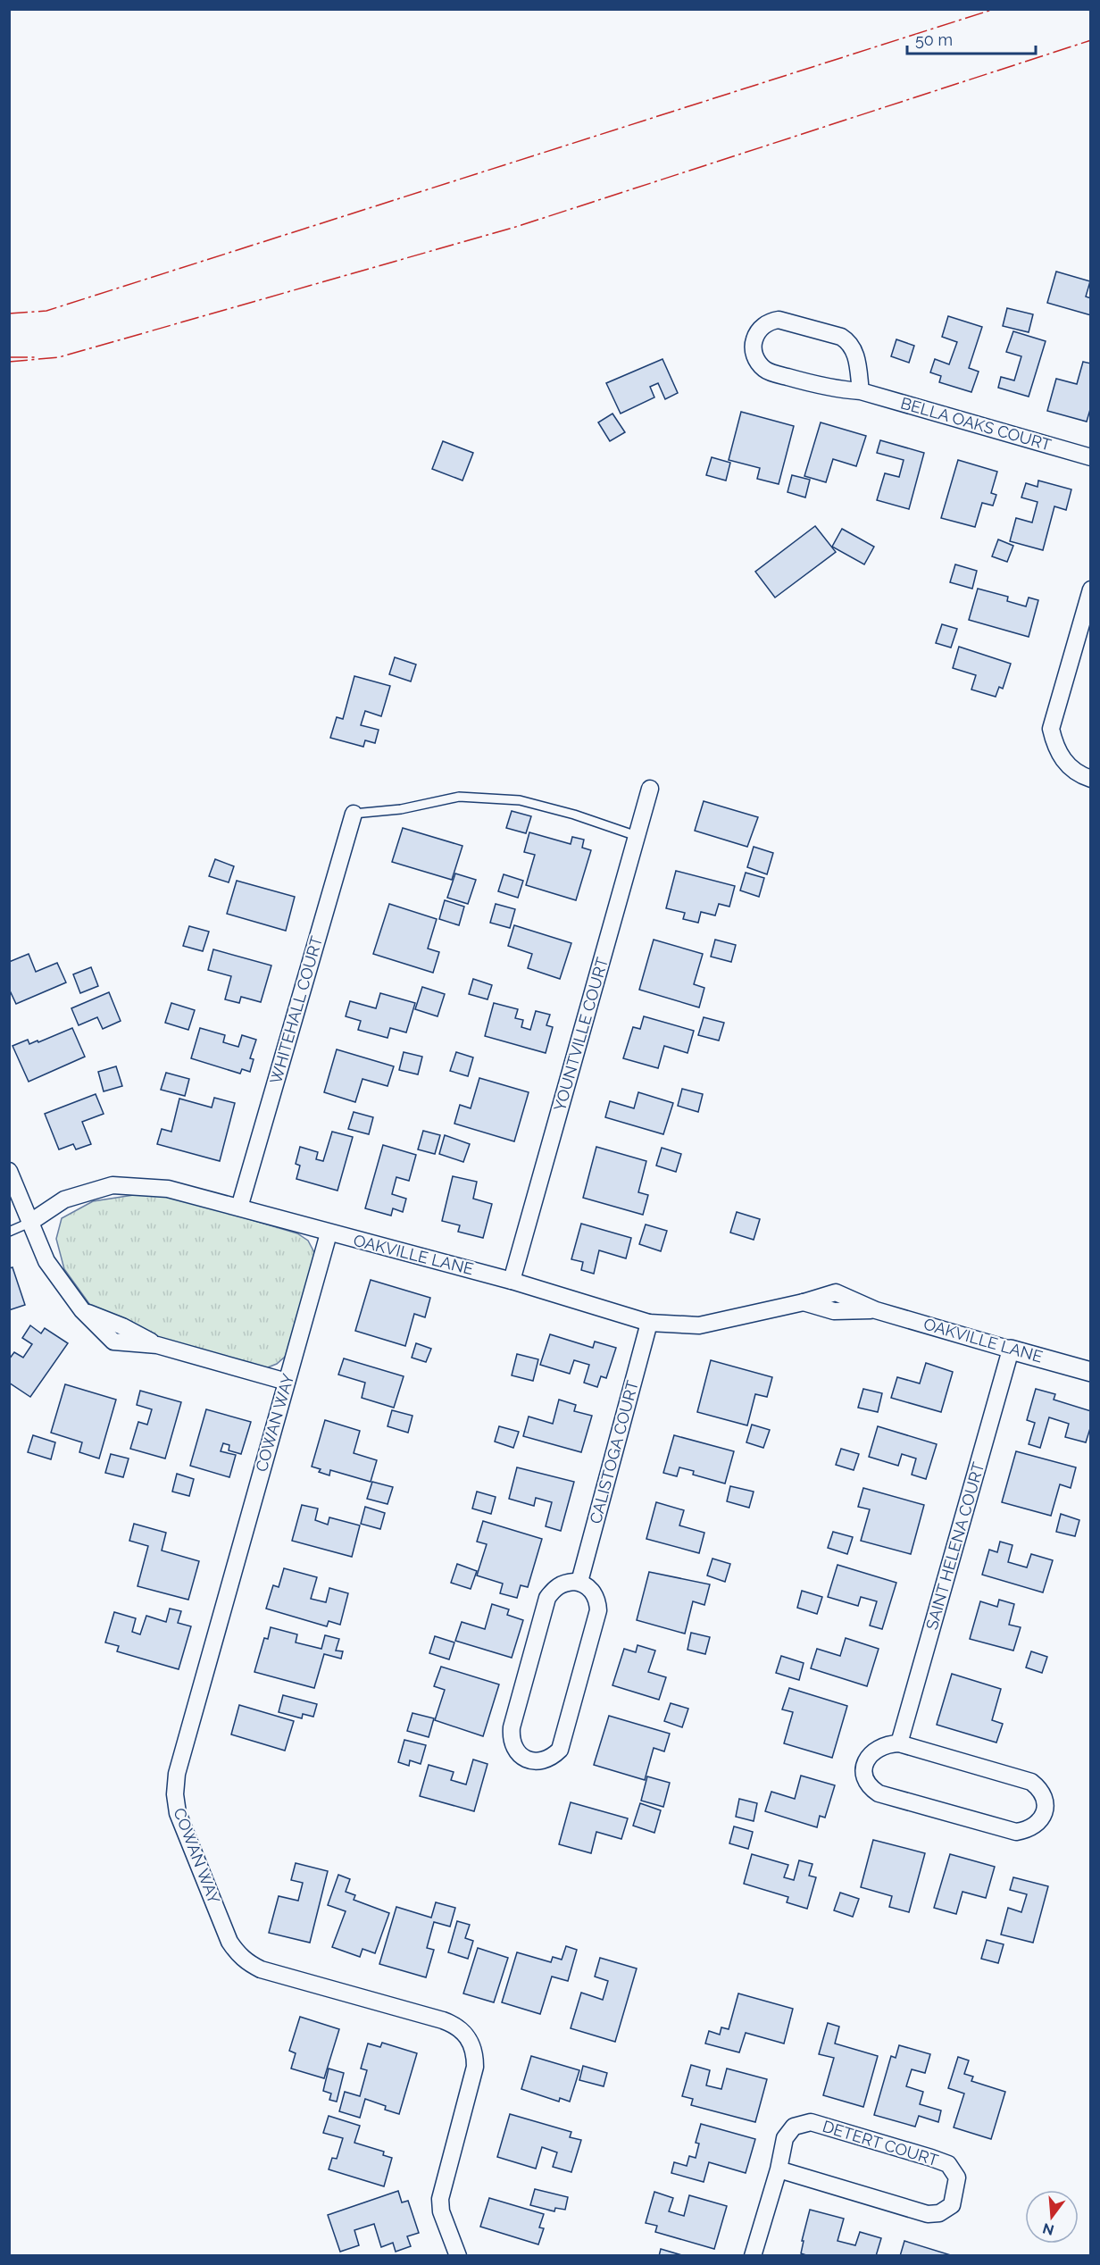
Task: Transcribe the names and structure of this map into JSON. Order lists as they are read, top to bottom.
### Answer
{
  "streets": {
    "street": [
      "BELLA OAKS COURT",
      "WHITEHALL COURT",
      "YOUNTVILLE COURT",
      "OAKVILLE LANE",
      "COWAN WAY",
      "CALISTOGA COURT",
      "SAINT HELENA COURT",
      "DETERT COURT"
    ]
  },
  "crossings": [
    ["WHITEHALL COURT", "OAKVILLE LANE"],
    ["YOUNTVILLE COURT", "OAKVILLE LANE"],
    ["OAKVILLE LANE", "COWAN WAY"],
    ["OAKVILLE LANE", "CALISTOGA COURT"],
    ["OAKVILLE LANE", "SAINT HELENA COURT"]
  ],
  "scale_bar": "50 m",
  "north": "bottom"
}
